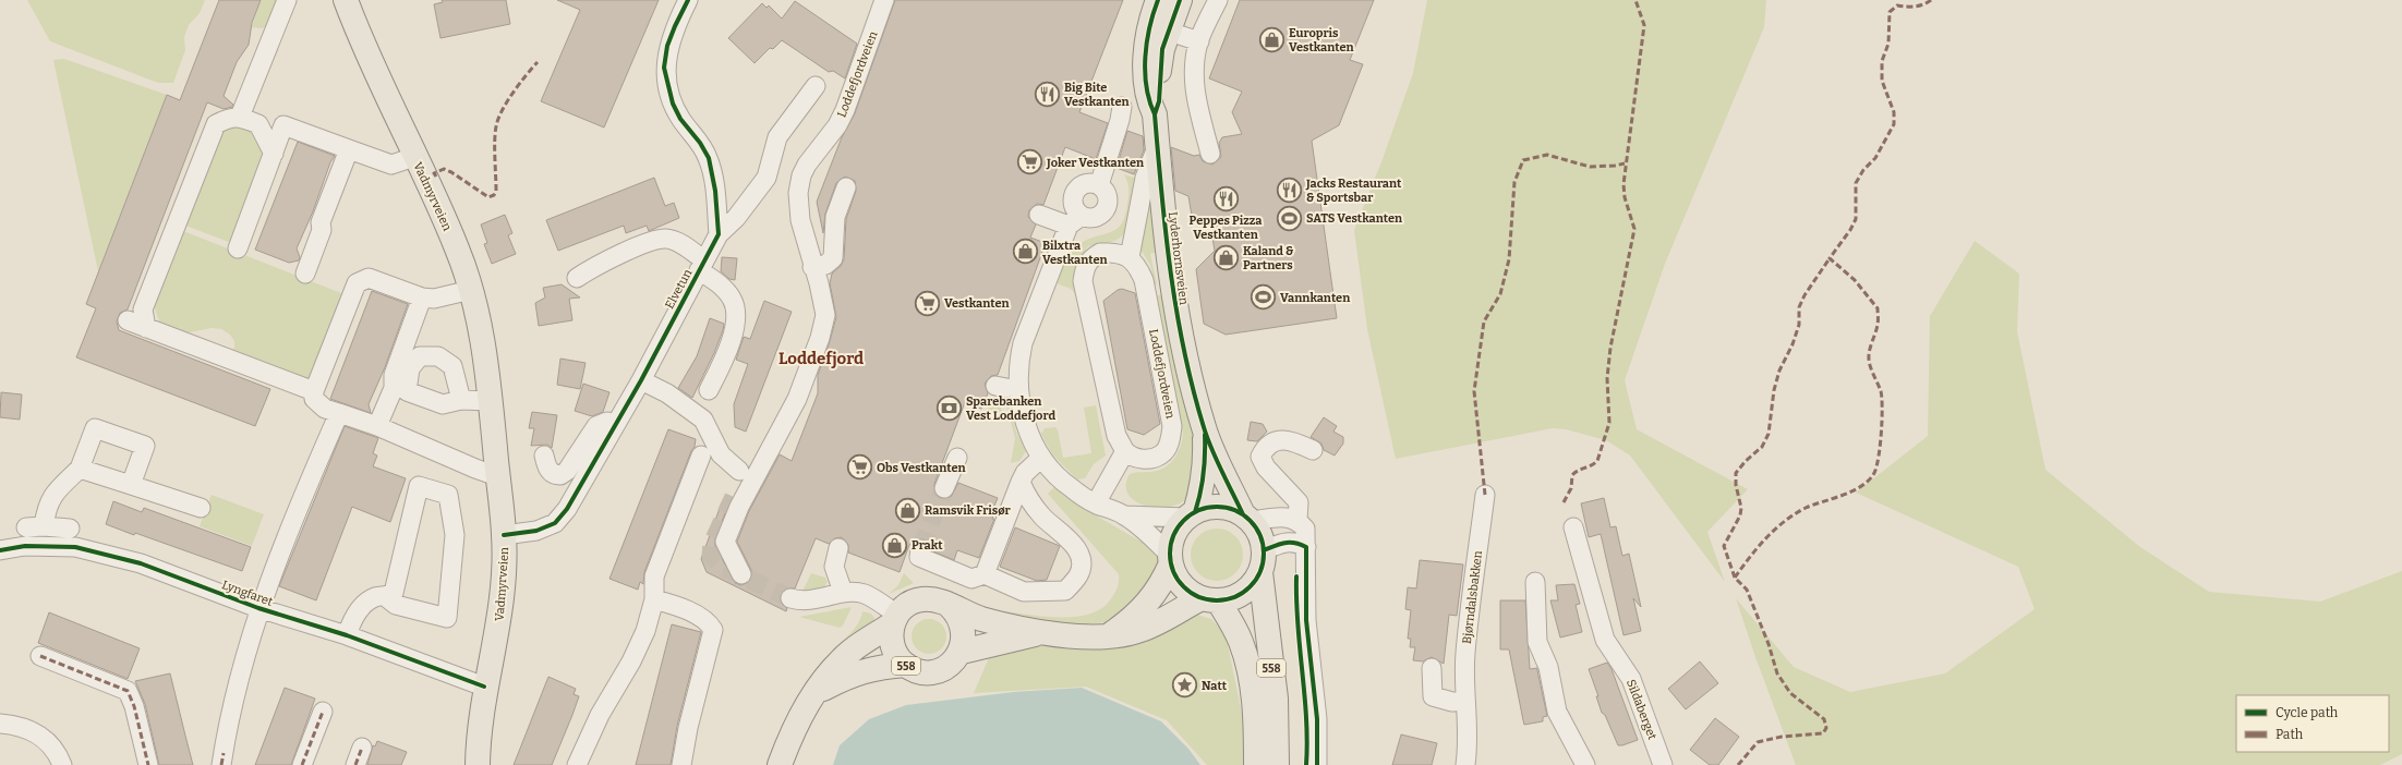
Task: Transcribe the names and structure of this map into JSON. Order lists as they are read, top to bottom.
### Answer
{
  "streets": {
    "main road": ["Vadmyrveien", "Lyderhornsveien", "558"],
    "street": [
      "Loddefjordveien",
      "Elvetun",
      "Lyngfaret",
      "Bjørndalsbakken",
      "Sildaberget"
    ]
  },
  "crossings": [
    ["Vadmyrveien", "Elvetun"],
    ["Vadmyrveien", "Lyngfaret"],
    ["Lyderhornsveien", "558"]
  ],
  "districts": ["Loddefjord"],
  "places": {
    "shop": [
      "Europris Vestkanten",
      "Bilxtra Vestkanten",
      "Kaland & Partners",
      "Ramsvik Frisør",
      "Prakt"
    ],
    "restaurant": ["Big Bite Vestkanten", "Jacks Restaurant & Sportsbar", "Peppes Pizza Vestkanten"],
    "supermarket": ["Joker Vestkanten", "Vestkanten", "Obs Vestkanten"],
    "sports": ["SATS Vestkanten", "Vannkanten"],
    "bank": ["Sparebanken Vest Loddefjord"],
    "place": ["Natt"]
  },
  "legend": ["Cycle path", "Path"]
}
